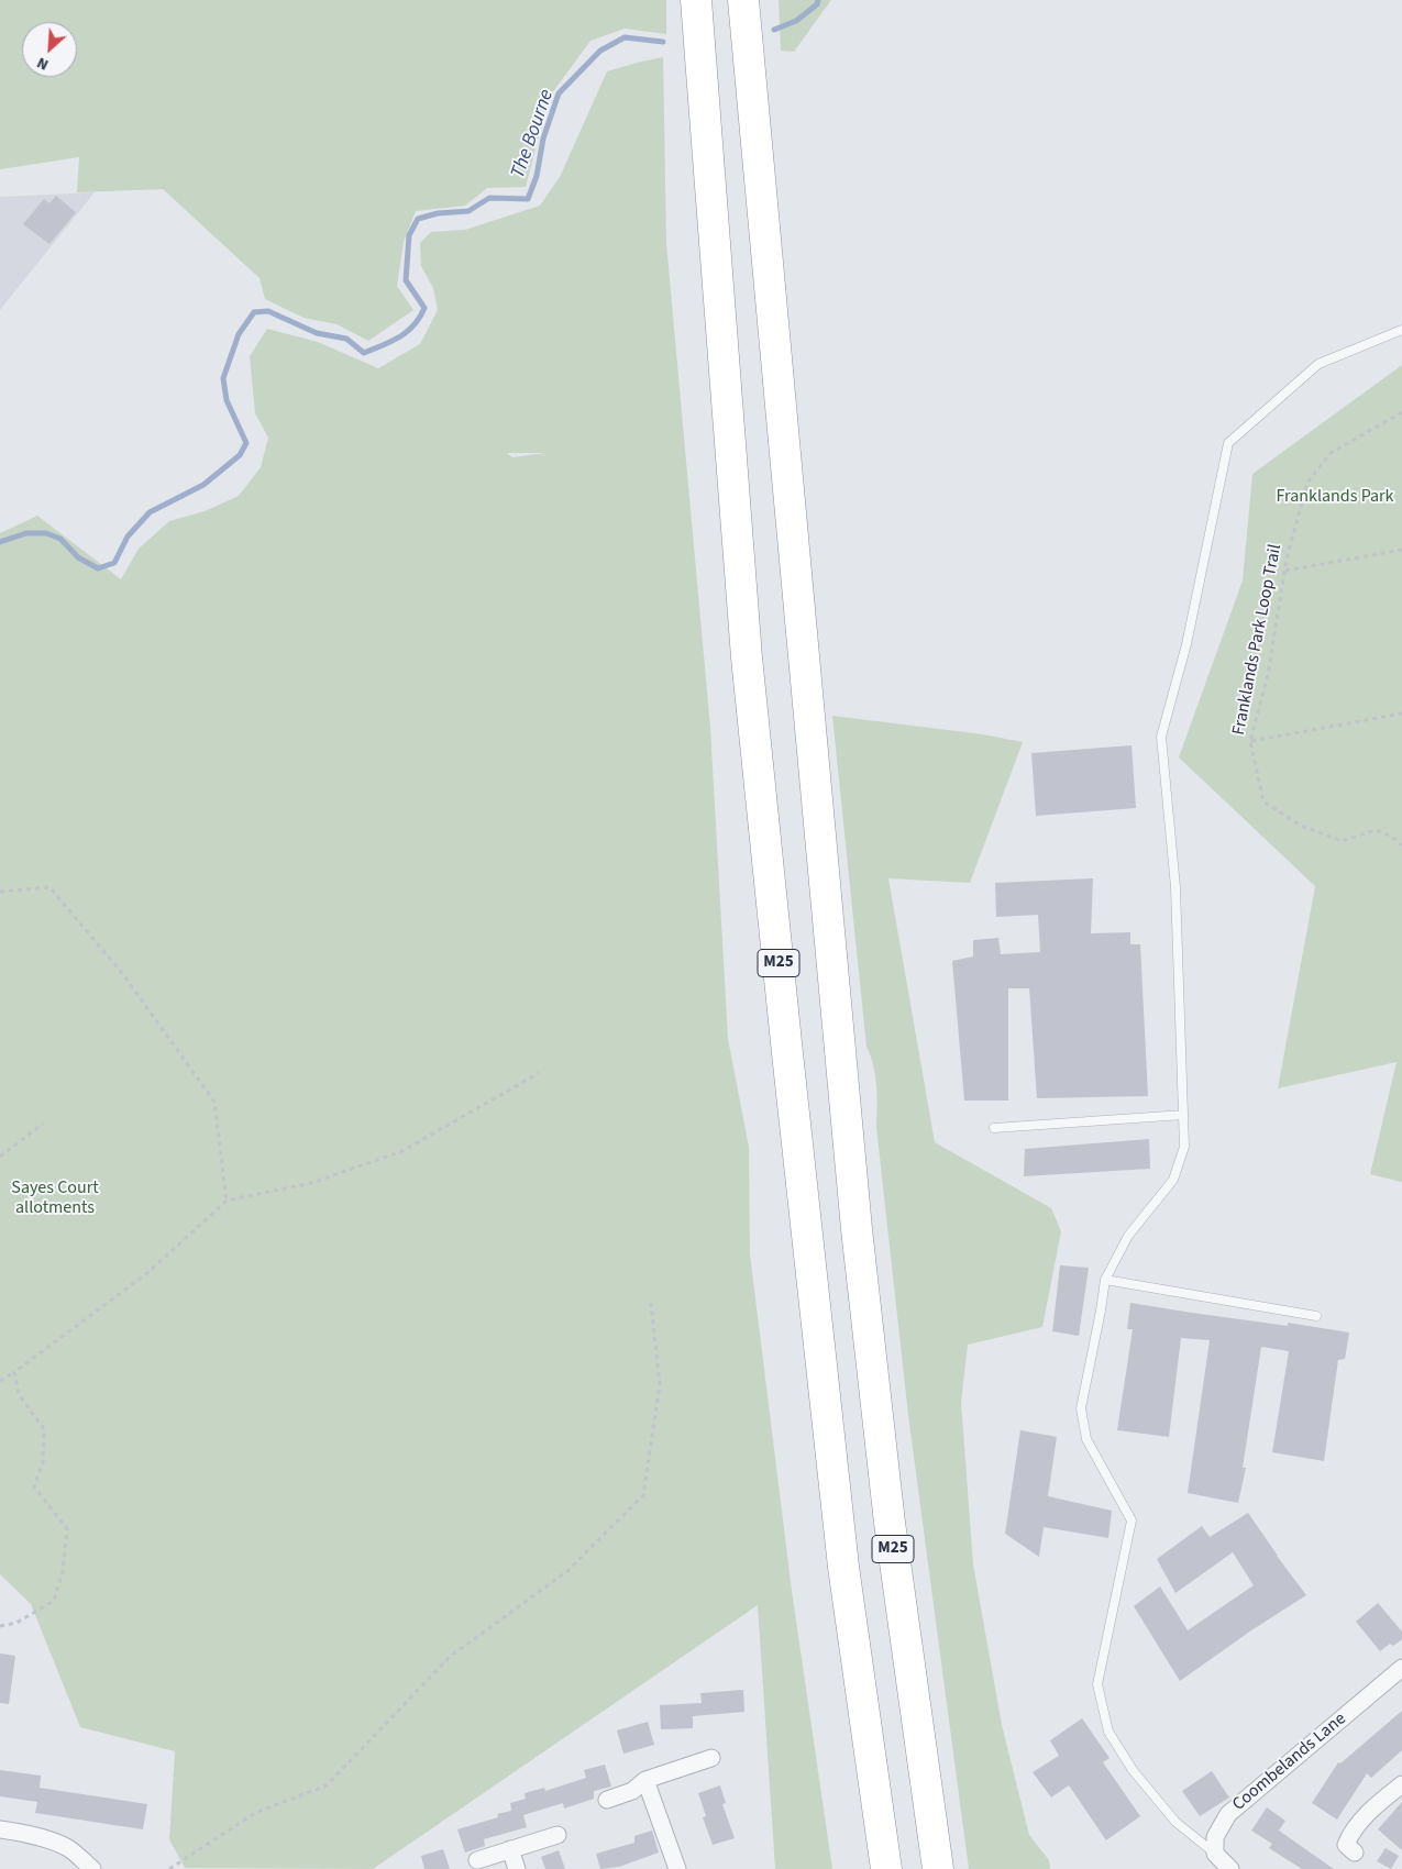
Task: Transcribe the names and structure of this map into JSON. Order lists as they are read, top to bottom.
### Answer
{
  "streets": {
    "highway": ["M25"],
    "street": ["Coombelands Lane"],
    "path": ["Franklands Park Loop Trail"]
  },
  "water": ["The Bourne"],
  "parks": ["Franklands Park", "Sayes Court allotments"],
  "north": "bottom left"
}
